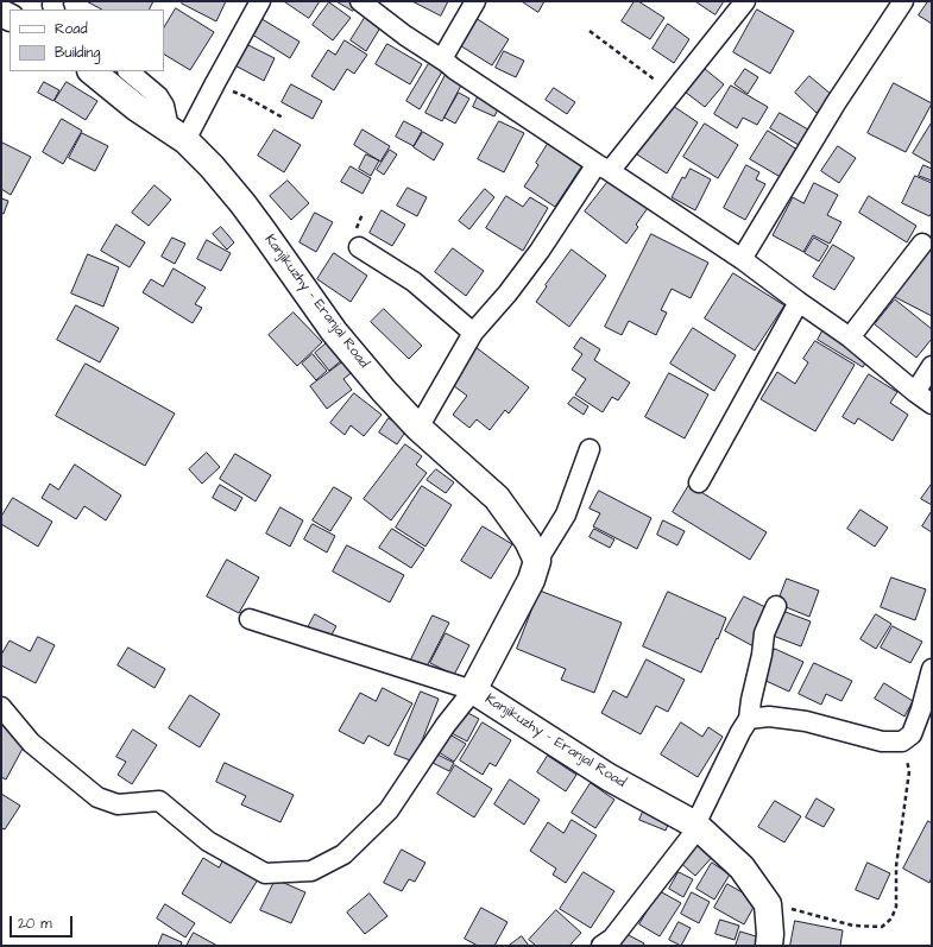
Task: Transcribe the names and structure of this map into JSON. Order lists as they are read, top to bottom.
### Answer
{
  "streets": {
    "main road": ["Kanjikuzhy - Eranjal Road"]
  },
  "legend": ["Road", "Building"],
  "scale_bar": "20 m"
}
